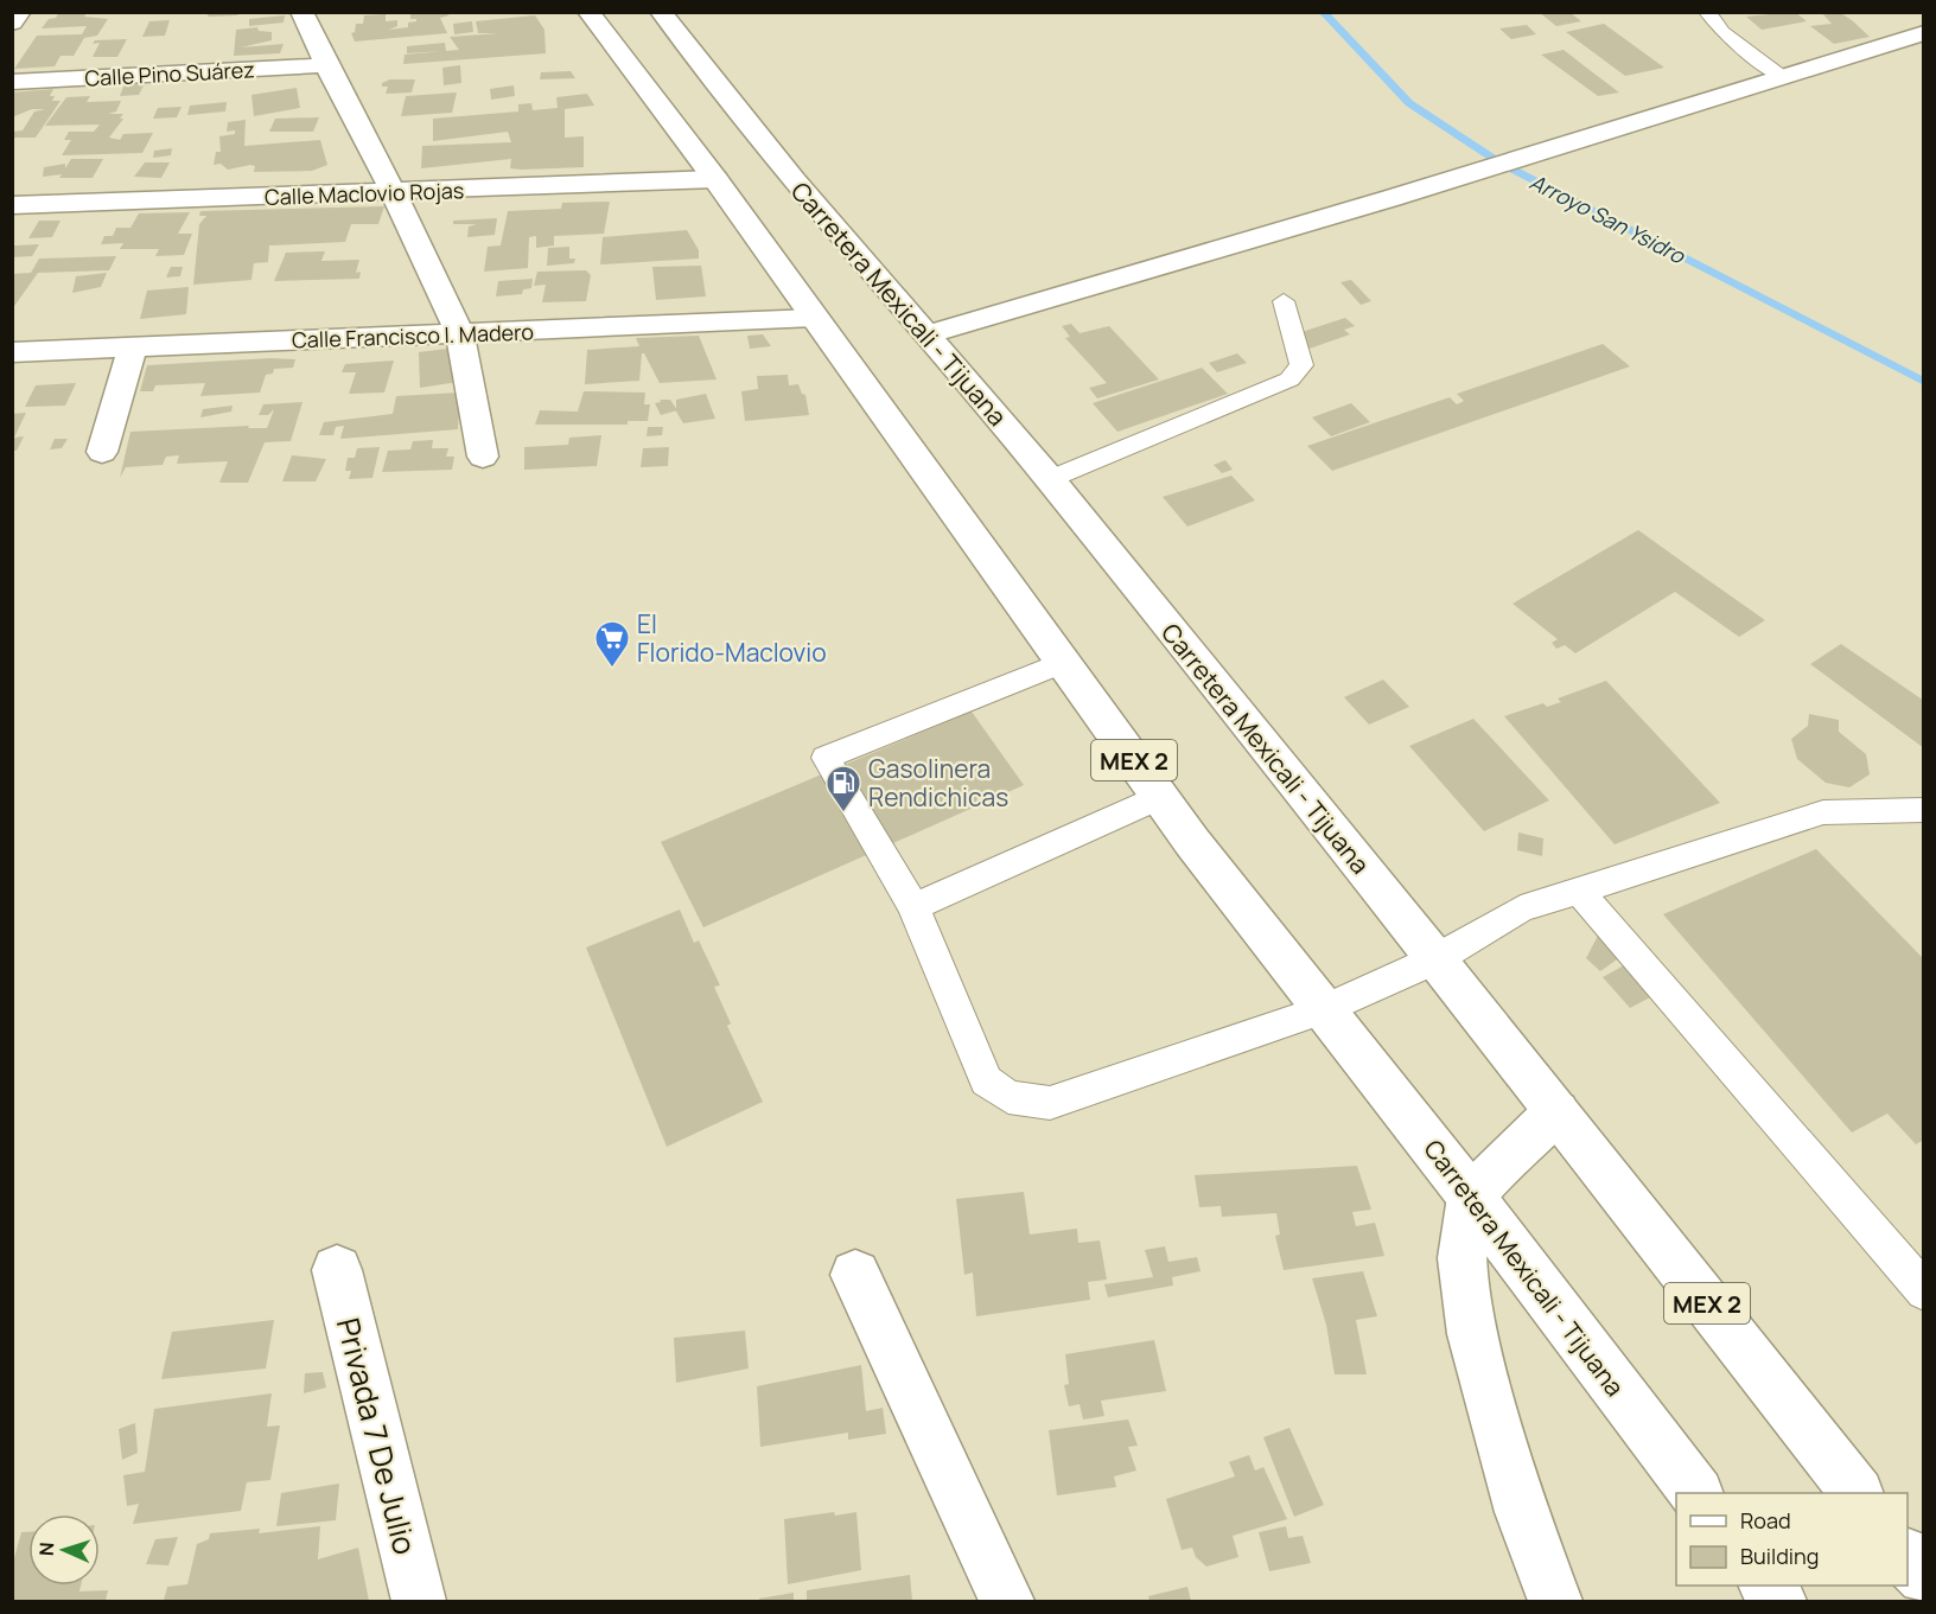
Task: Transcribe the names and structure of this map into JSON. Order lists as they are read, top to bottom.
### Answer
{
  "streets": {
    "street": [
      "Calle Pino Suárez",
      "Calle Maclovio Rojas",
      "Carretera Mexicali - Tijuana",
      "Calle Francisco I. Madero",
      "MEX 2",
      "Privada 7 De Julio"
    ]
  },
  "crossings": [
    ["Calle Maclovio Rojas", "Carretera Mexicali - Tijuana"],
    ["Carretera Mexicali - Tijuana", "Calle Francisco I. Madero"]
  ],
  "water": ["Arroyo San Ysidro"],
  "places": {
    "supermarket": ["El Florido-Maclovio"],
    "fuel station": ["Gasolinera Rendichicas"]
  },
  "legend": ["Road", "Building"],
  "north": "left"
}
